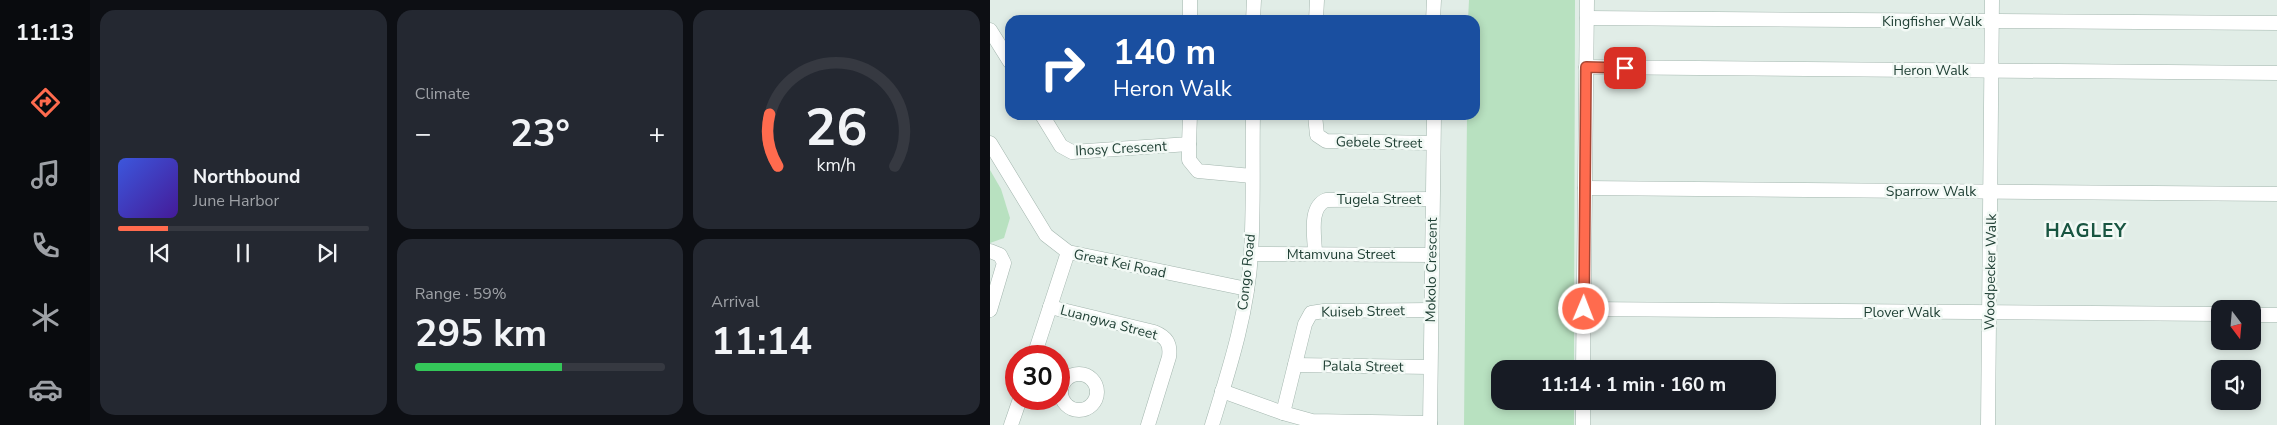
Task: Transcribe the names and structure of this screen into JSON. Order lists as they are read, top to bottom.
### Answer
{
  "streets": {
    "street": [
      "Kingfisher Walk",
      "Heron Walk",
      "Gebele Street",
      "Ihosy Crescent",
      "Sparrow Walk",
      "Tugela Street",
      "Mtamvuna Street",
      "Great Kei Road",
      "Mokolo Crescent",
      "Congo Road",
      "Woodpecker Walk",
      "Kuiseb Street",
      "Plover Walk",
      "Luangwa Street",
      "Palala Street"
    ]
  },
  "crossings": [
    ["Kingfisher Walk", "Woodpecker Walk"],
    ["Heron Walk", "Woodpecker Walk"],
    ["Gebele Street", "Mokolo Crescent"],
    ["Sparrow Walk", "Woodpecker Walk"],
    ["Tugela Street", "Mtamvuna Street"],
    ["Tugela Street", "Mokolo Crescent"],
    ["Mtamvuna Street", "Mokolo Crescent"],
    ["Mtamvuna Street", "Congo Road"],
    ["Great Kei Road", "Congo Road"],
    ["Mokolo Crescent", "Kuiseb Street"],
    ["Mokolo Crescent", "Palala Street"],
    ["Woodpecker Walk", "Plover Walk"],
    ["Kuiseb Street", "Palala Street"]
  ],
  "districts": ["HAGLEY"],
  "north": "bottom",
  "page": {
    "tabs": "11:13",
    "tile": [
      "Climate",
      ["Range · 59%", "295 km"],
      ["Arrival", "11:14"]
    ],
    "turn": ["140 m", "Heron Walk"],
    "heat": ["−", "23°", "+"],
    "song": ["Northbound", "June Harbor"],
    "limit": "30",
    "trip": "11:14 · 1 min · 160 m",
    "gauge": ["26", "km/h"]
  }
}
